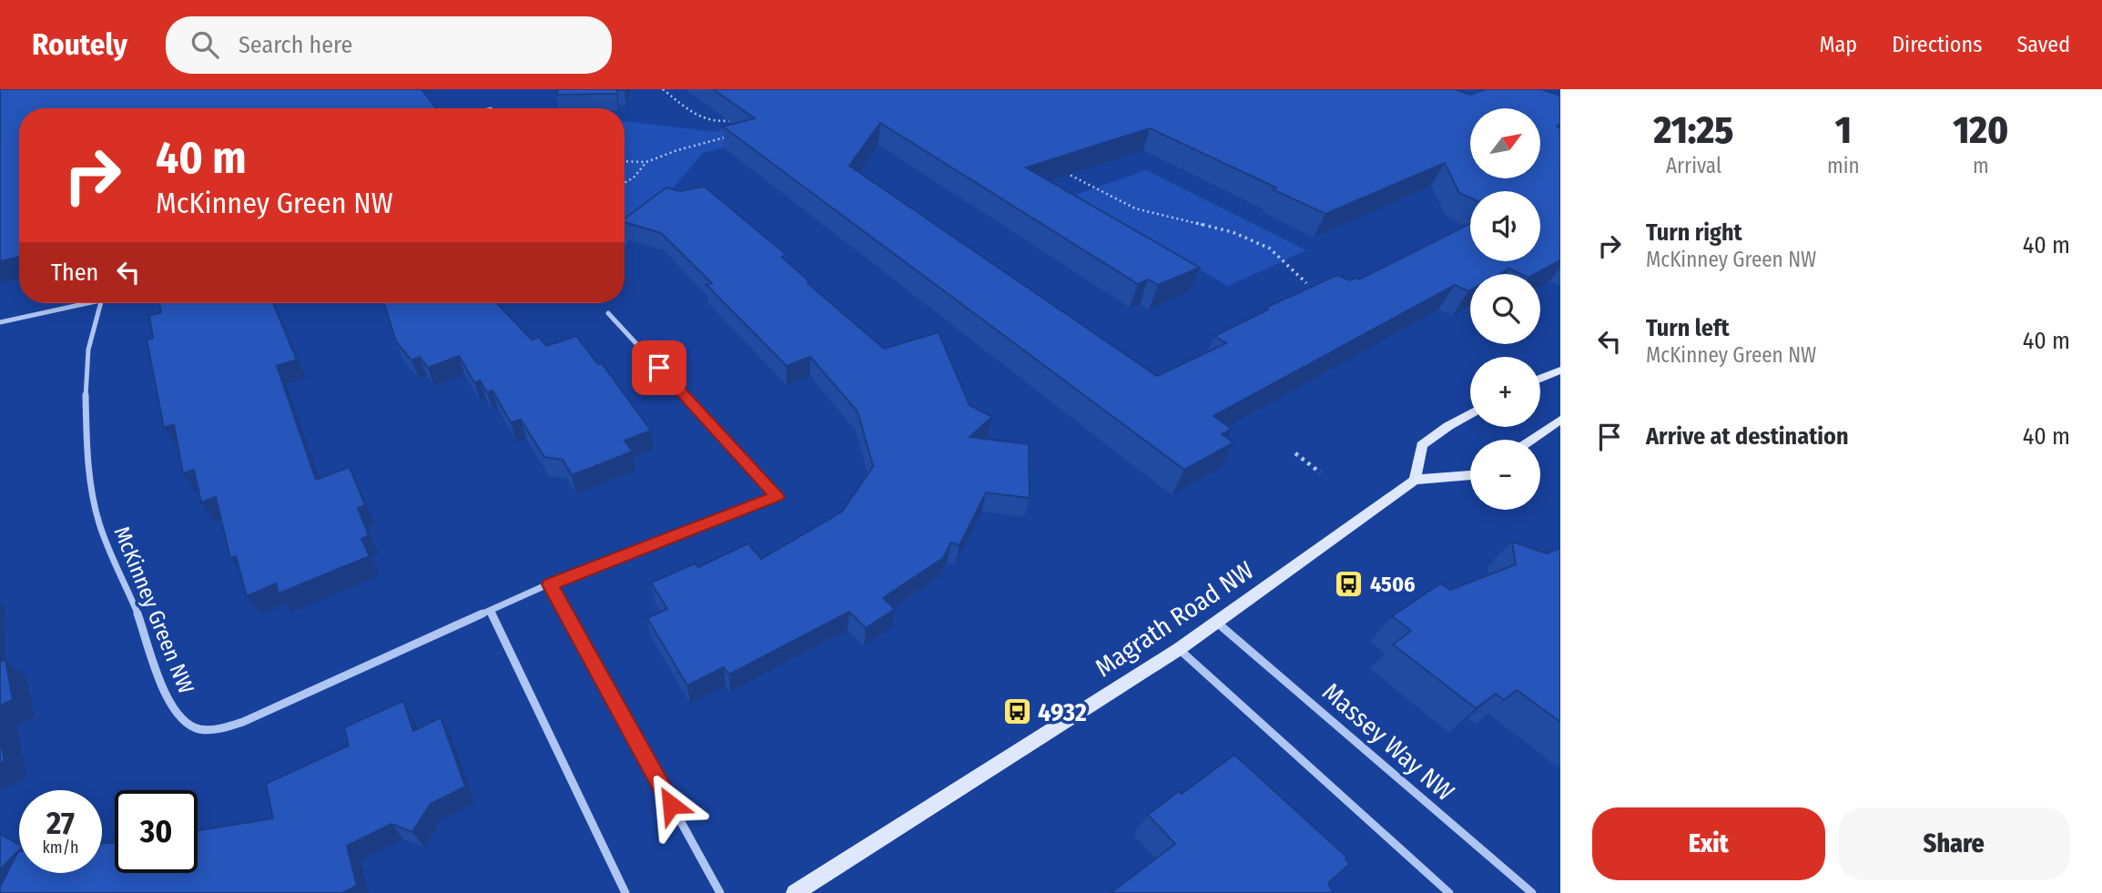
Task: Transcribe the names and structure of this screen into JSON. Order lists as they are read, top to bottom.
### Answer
{
  "streets": {
    "street": ["McKinney Green NW", "Magrath Road NW", "Massey Way NW"]
  },
  "crossings": [
    ["Magrath Road NW", "Massey Way NW"]
  ],
  "places": {
    "bus stop": ["4506", "4932"]
  },
  "north": "top right",
  "page": {
    "header": "Routely",
    "search": "Search here",
    "nav": ["Map", "Directions", "Saved"],
    "eta": [
      "21:25",
      "Arrival",
      "1",
      "min",
      "120",
      "m"
    ],
    "map_buttons": ["+", "−"],
    "turn": ["40 m", "McKinney Green NW"],
    "list": [
      {
        "name": "Turn right",
        "note": "McKinney Green NW",
        "value": "40 m"
      },
      {
        "name": "Turn left",
        "note": "McKinney Green NW",
        "value": "40 m"
      },
      {
        "name": "Arrive at destination",
        "value": "40 m"
      }
    ],
    "then": "Then",
    "speed": "27 km/h",
    "limit": "30",
    "buttons": ["Exit", "Share"]
  }
}
